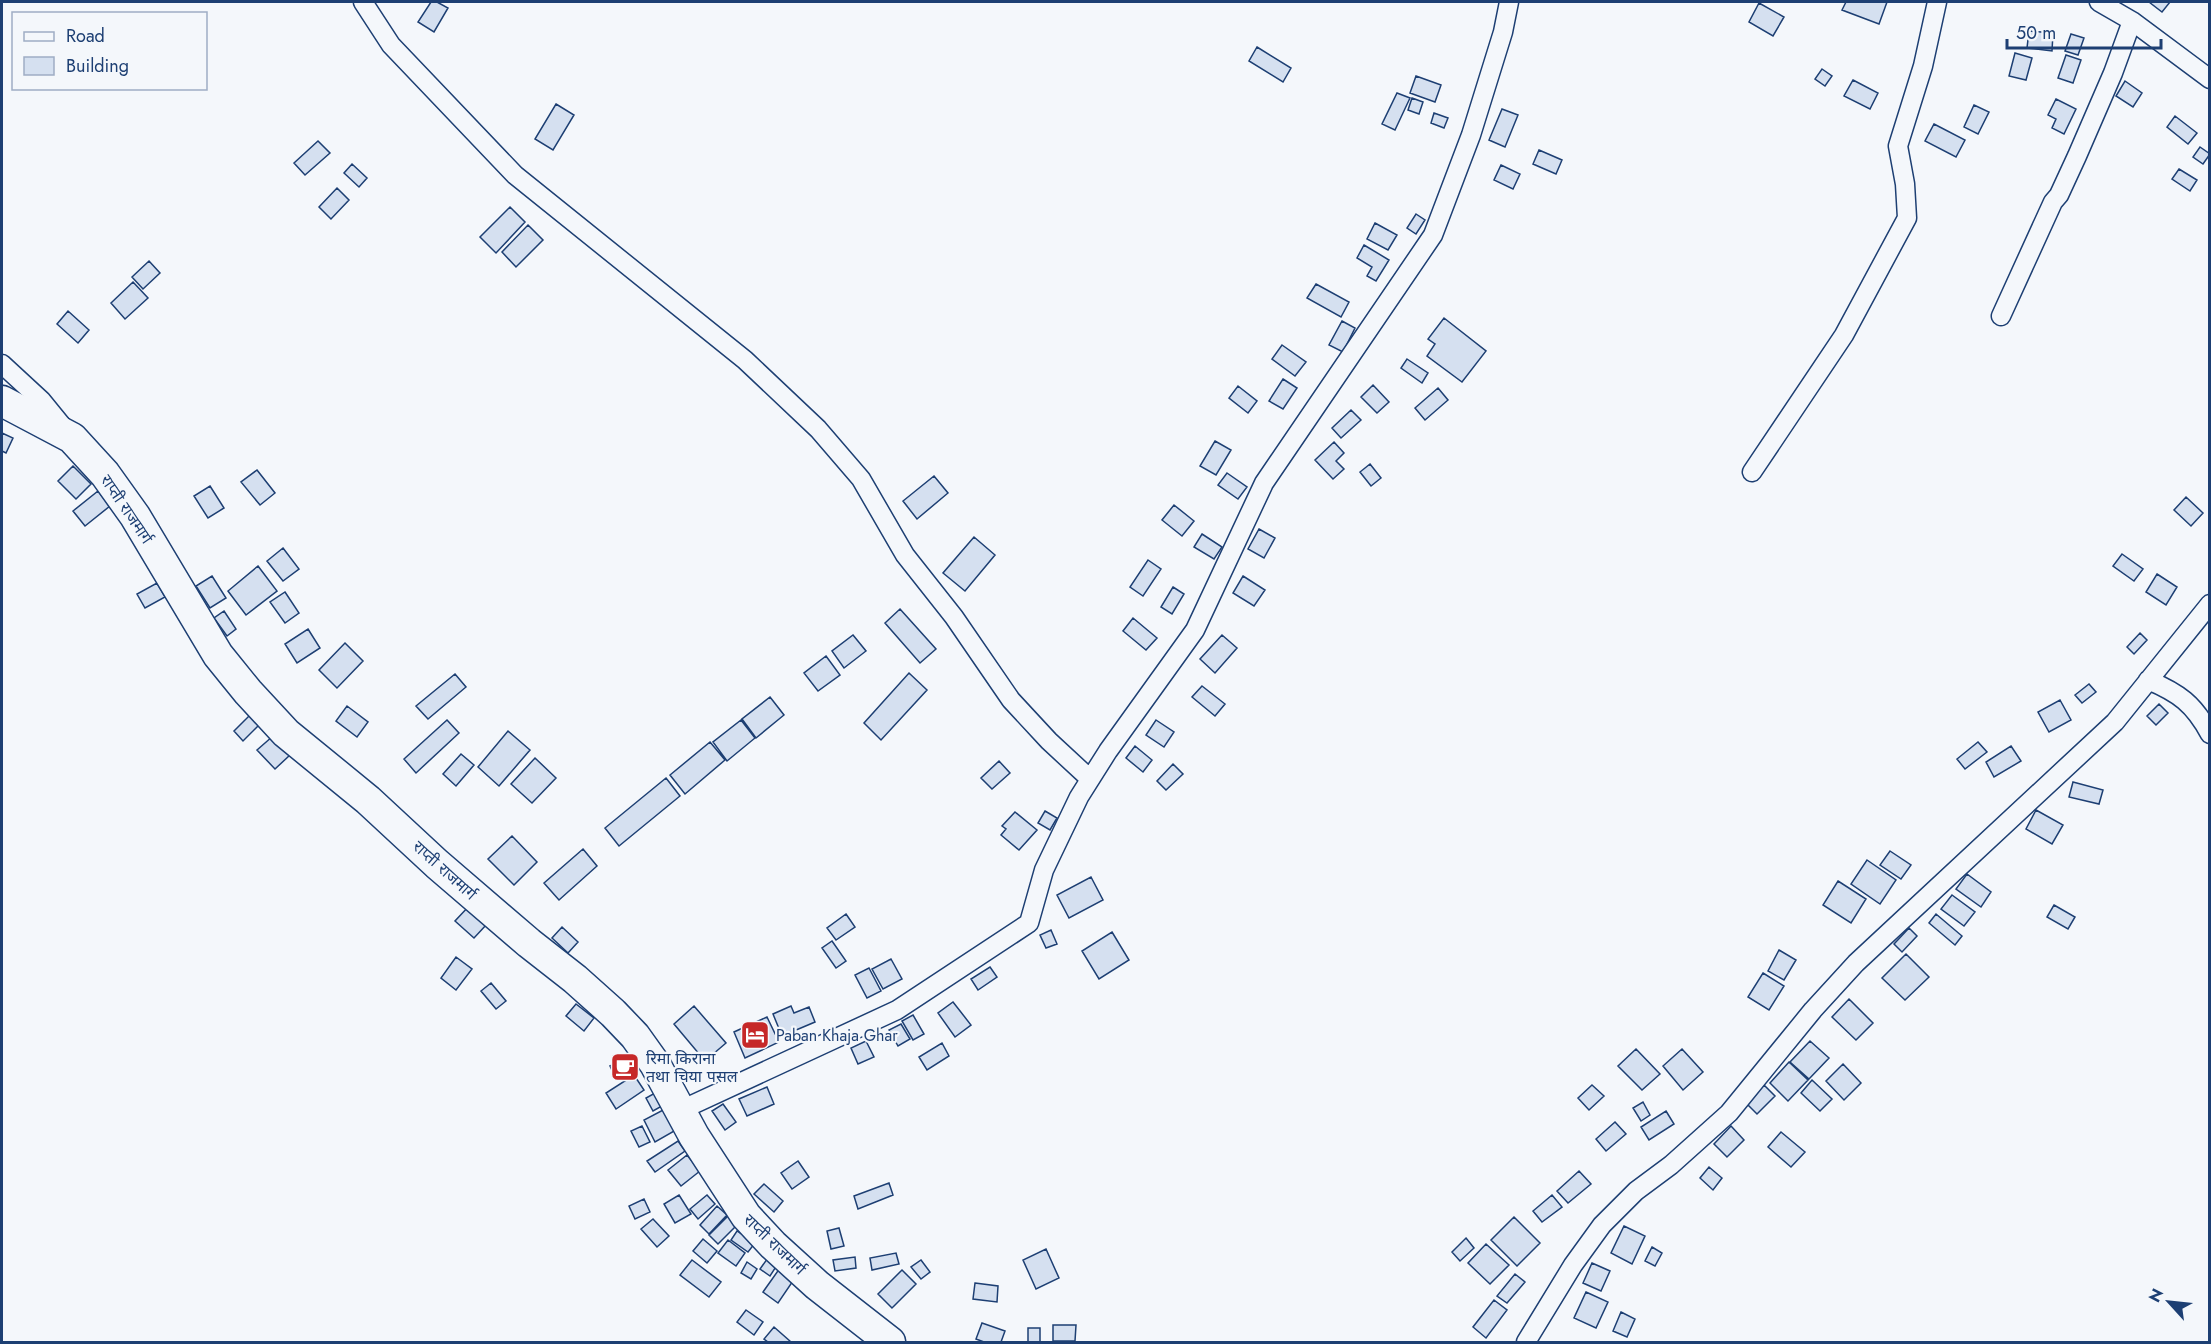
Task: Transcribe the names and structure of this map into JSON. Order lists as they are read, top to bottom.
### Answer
{
  "streets": {
    "main road": ["राप्ती राजमार्ग"]
  },
  "places": {
    "hotel": ["Paban Khaja Ghar"],
    "cafe": ["रिमा किराना तथा चिया पसल"]
  },
  "legend": ["Road", "Building"],
  "scale_bar": "50 m",
  "north": "top left"
}
